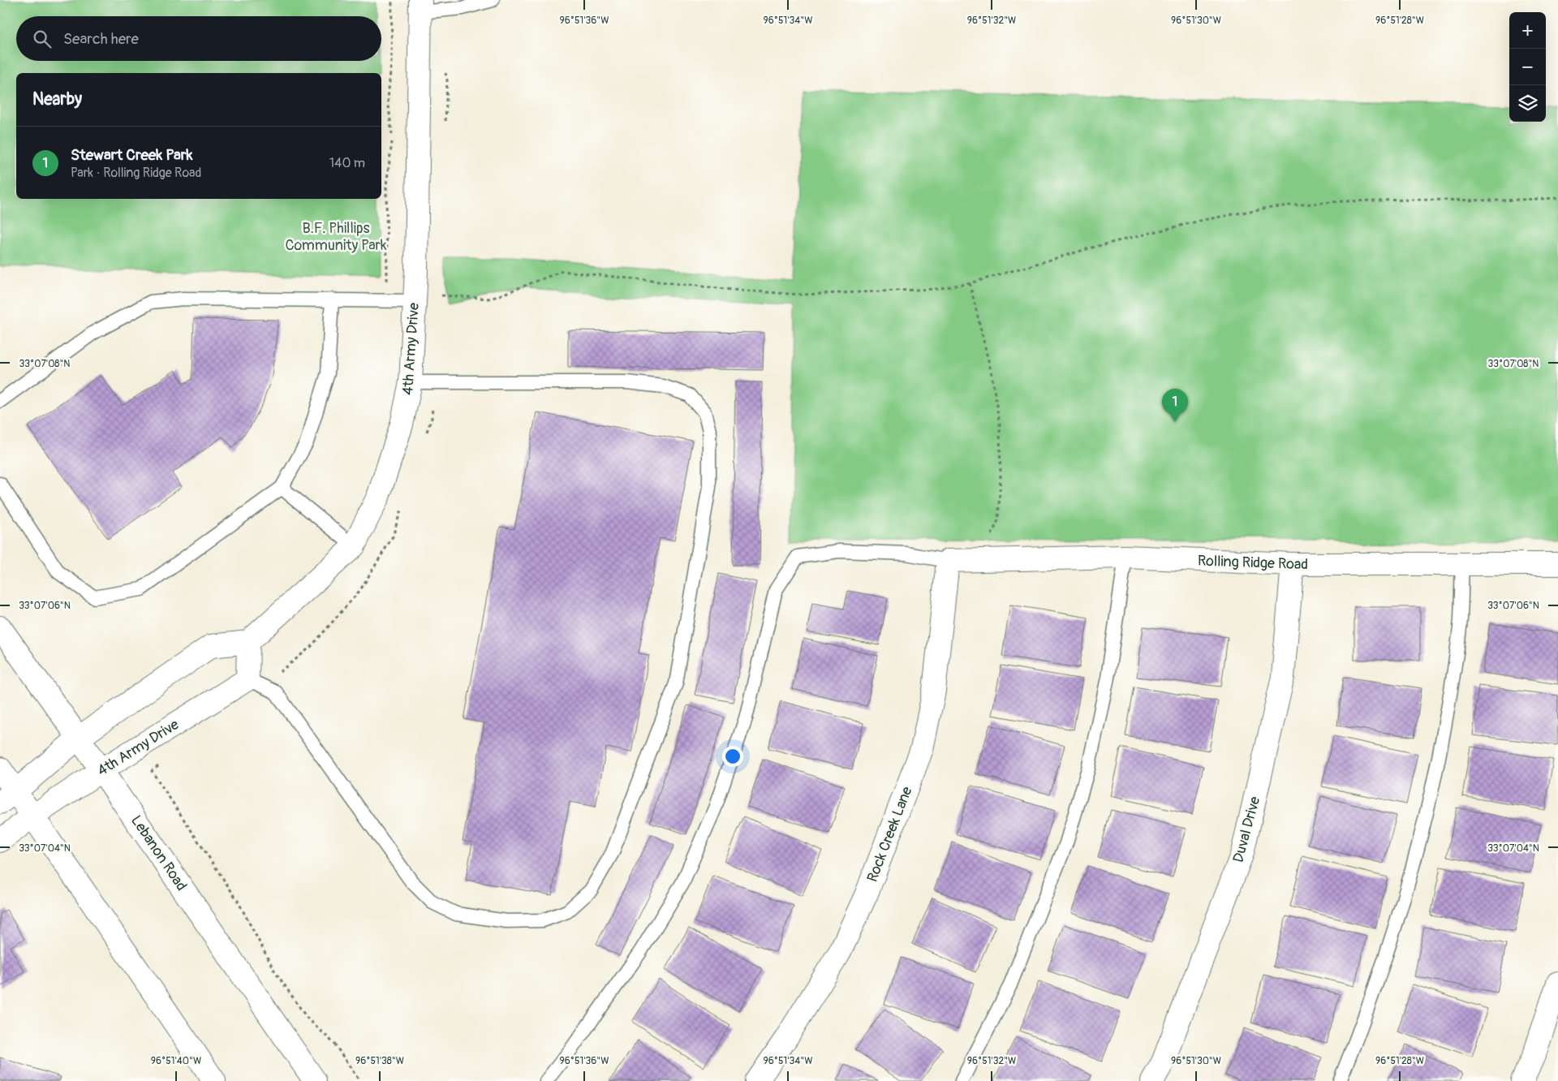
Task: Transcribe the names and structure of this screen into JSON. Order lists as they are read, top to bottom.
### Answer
{
  "streets": {
    "street": [
      "4th Army Drive",
      "Rolling Ridge Road",
      "Duval Drive",
      "Rock Creek Lane",
      "Lebanon Road"
    ]
  },
  "crossings": [
    ["4th Army Drive", "Lebanon Road"],
    ["Rolling Ridge Road", "Duval Drive"],
    ["Rolling Ridge Road", "Rock Creek Lane"]
  ],
  "parks": ["B.F. Phillips Community Park"],
  "page": {
    "map_buttons": ["+", "−"],
    "search": "Search here",
    "heading": "Nearby",
    "list": [
      {
        "mark": "1",
        "name": "Stewart Creek Park",
        "note": "Park · Rolling Ridge Road",
        "value": "140 m"
      }
    ],
    "pins": "1"
  },
  "coordinates": [
    "96°51'36\"W",
    "96°51'34\"W",
    "96°51'32\"W",
    "96°51'30\"W",
    "96°51'28\"W",
    "33°07'08\"N",
    "33°07'06\"N",
    "33°07'04\"N",
    "96°51'40\"W",
    "96°51'38\"W"
  ]
}
